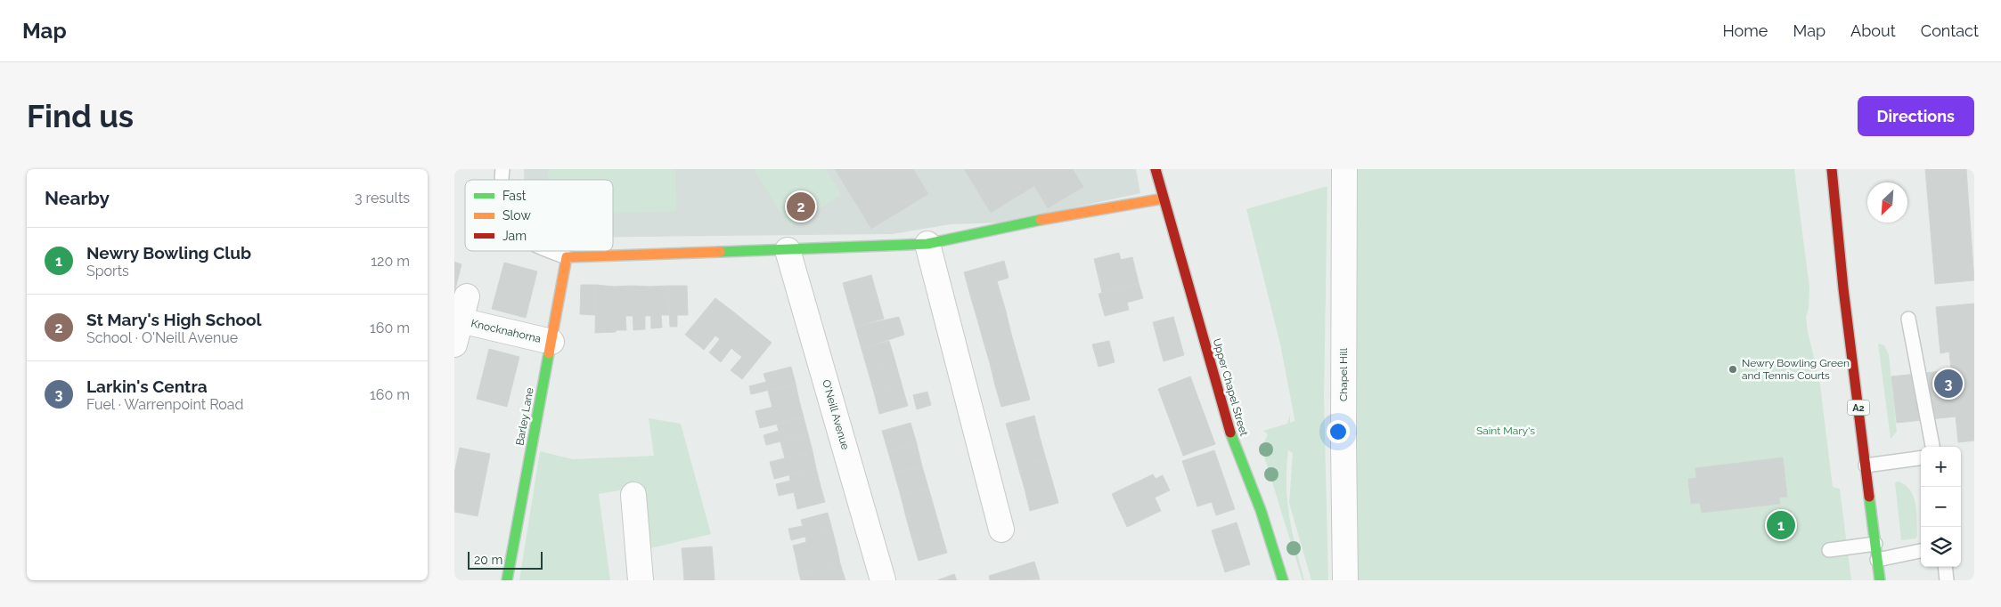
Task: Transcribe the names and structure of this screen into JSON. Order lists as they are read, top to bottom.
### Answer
{
  "streets": {
    "main road": ["Upper Chapel Street", "A2", "Barley Lane"],
    "street": ["Knocknahorna", "Chapel Hill", "O'Neill Avenue"]
  },
  "crossings": [
    ["Knocknahorna", "Barley Lane"]
  ],
  "parks": ["Saint Mary's"],
  "places": ["Newry Bowling Green and Tennis Courts"],
  "legend": ["Fast", "Slow", "Jam"],
  "scale_bar": "20 m",
  "north": "bottom left",
  "page": {
    "header": "Map",
    "nav": [
      "Home",
      "Map",
      "About",
      "Contact"
    ],
    "buttons": "Directions",
    "title": "Find us",
    "heading": ["Nearby", "3 results"],
    "pins": ["2", "3", "1"],
    "list": [
      {
        "mark": "1",
        "name": "Newry Bowling Club",
        "note": "Sports",
        "value": "120 m"
      },
      {
        "mark": "2",
        "name": "St Mary's High School",
        "note": "School · O'Neill Avenue",
        "value": "160 m"
      },
      {
        "mark": "3",
        "name": "Larkin's Centra",
        "note": "Fuel · Warrenpoint Road",
        "value": "160 m"
      }
    ],
    "map_buttons": ["+", "−"],
    "scale": "20 m"
  }
}
